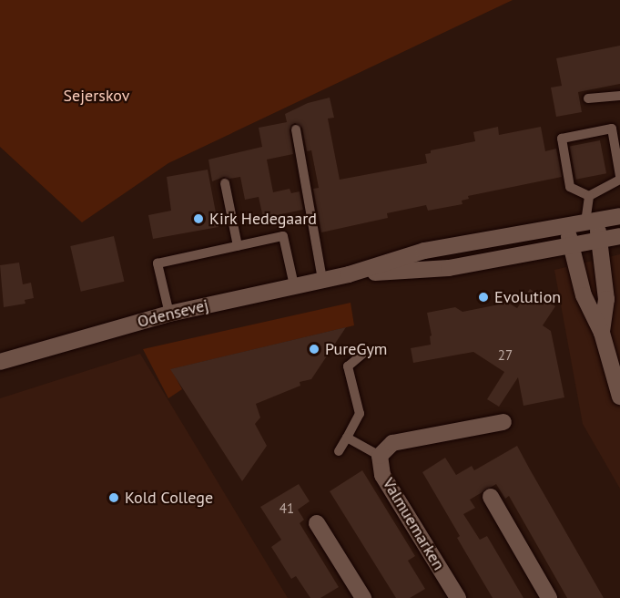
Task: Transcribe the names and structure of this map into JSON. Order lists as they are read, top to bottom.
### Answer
{
  "streets": {
    "main road": ["Odensevej", "Valmuemarken"]
  },
  "parks": ["Sejerskov"],
  "places": [
    "Kirk Hedegaard",
    "Evolution",
    "PureGym",
    "Kold College"
  ],
  "house_numbers": ["27", "41"]
}
